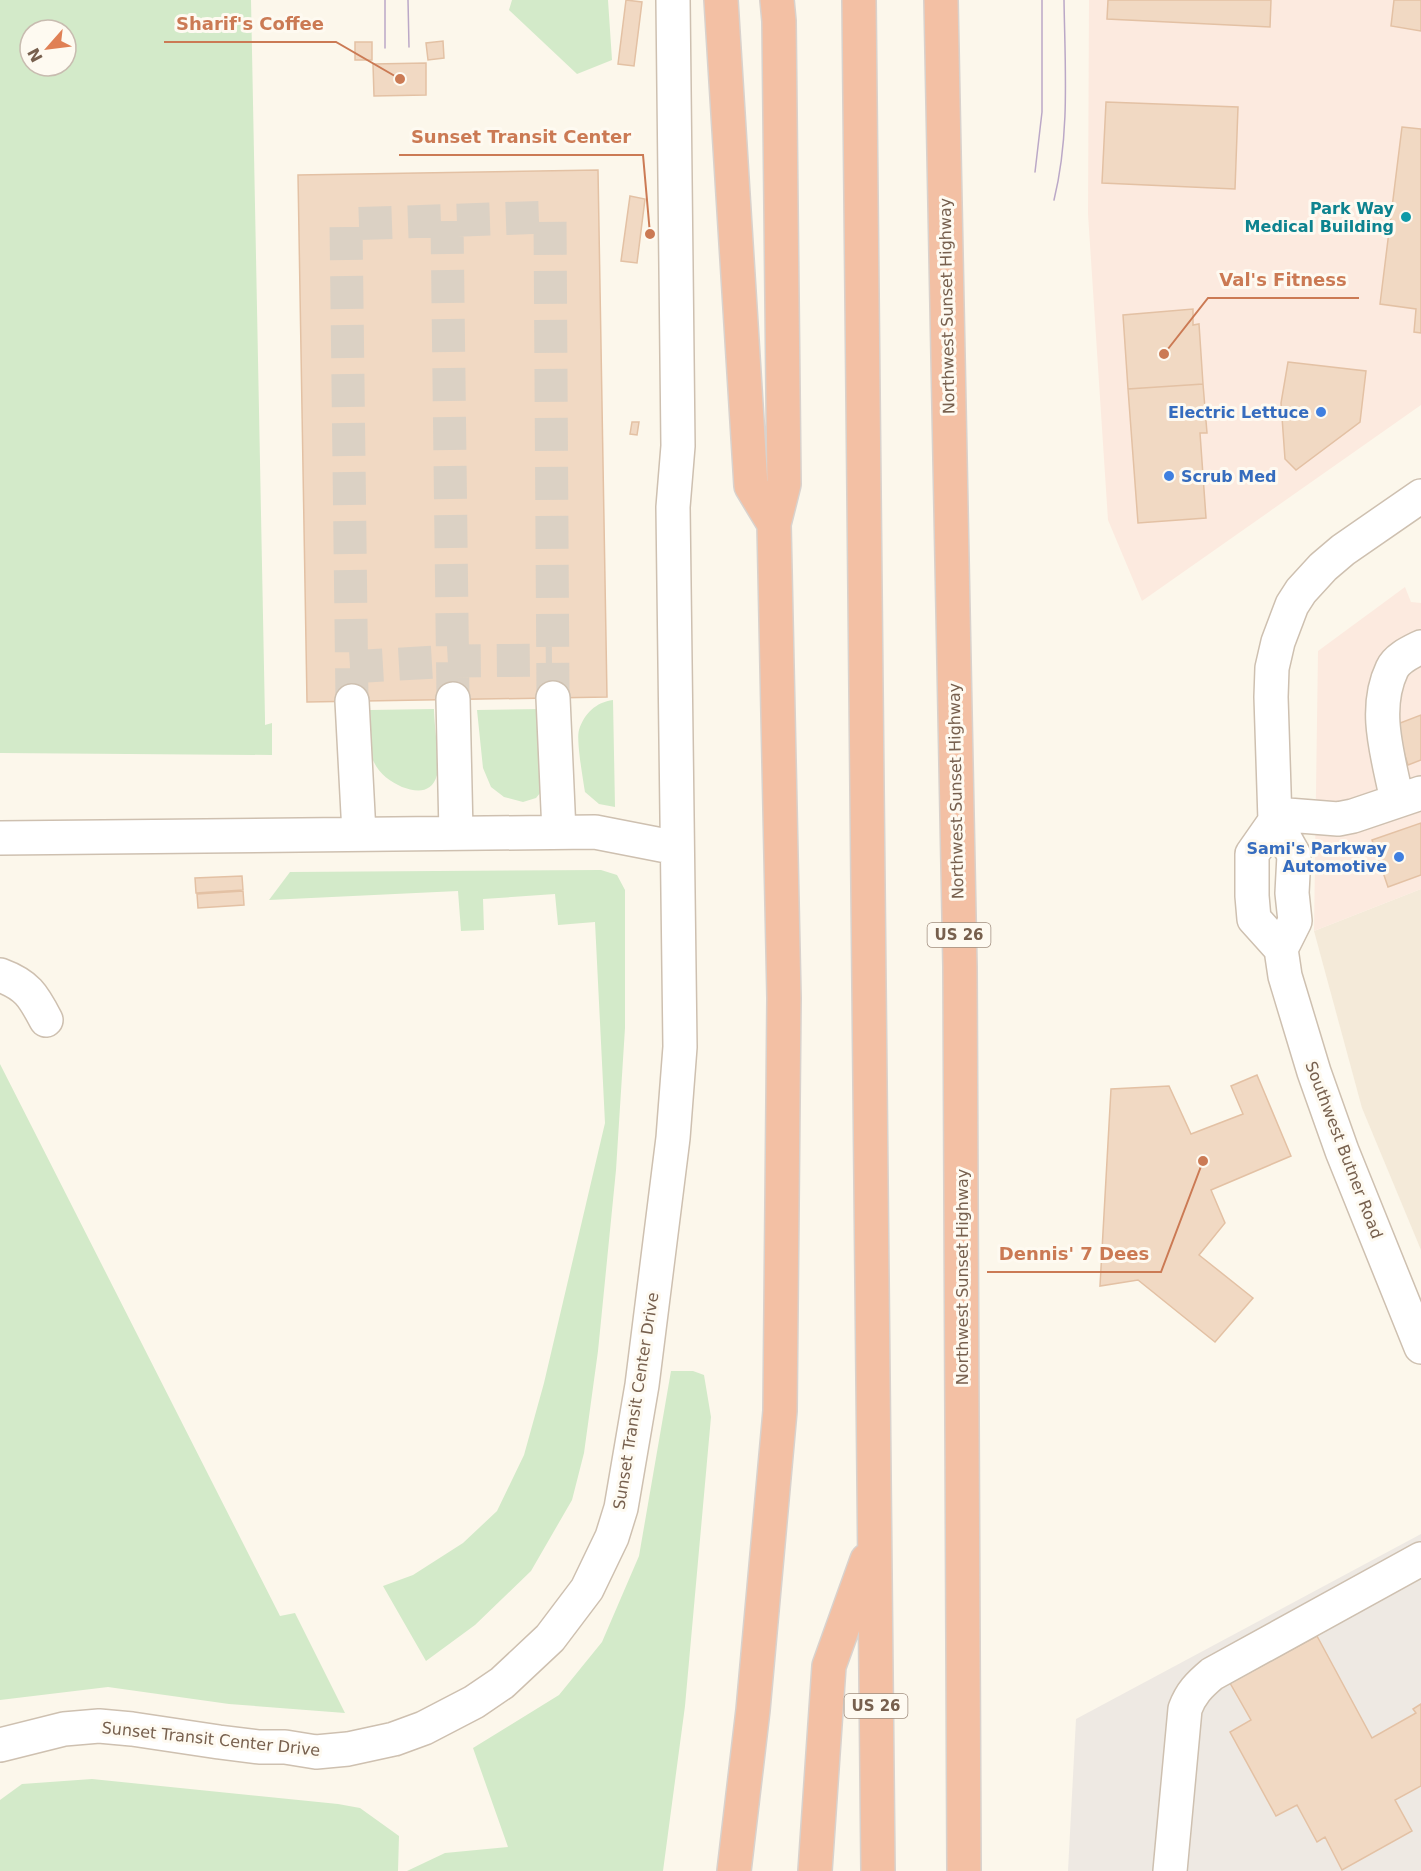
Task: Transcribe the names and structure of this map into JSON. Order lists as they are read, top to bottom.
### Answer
{
  "streets": {
    "highway": ["Northwest Sunset Highway", "US 26"],
    "street": ["Southwest Butner Road", "Sunset Transit Center Drive"]
  },
  "places": [
    "Sharif's Coffee",
    "Park Way Medical Building",
    "Sunset Transit Center",
    "Val's Fitness",
    "Electric Lettuce",
    "Scrub Med",
    "Sami's Parkway Automotive",
    "Dennis' 7 Dees"
  ],
  "north": "bottom left"
}
